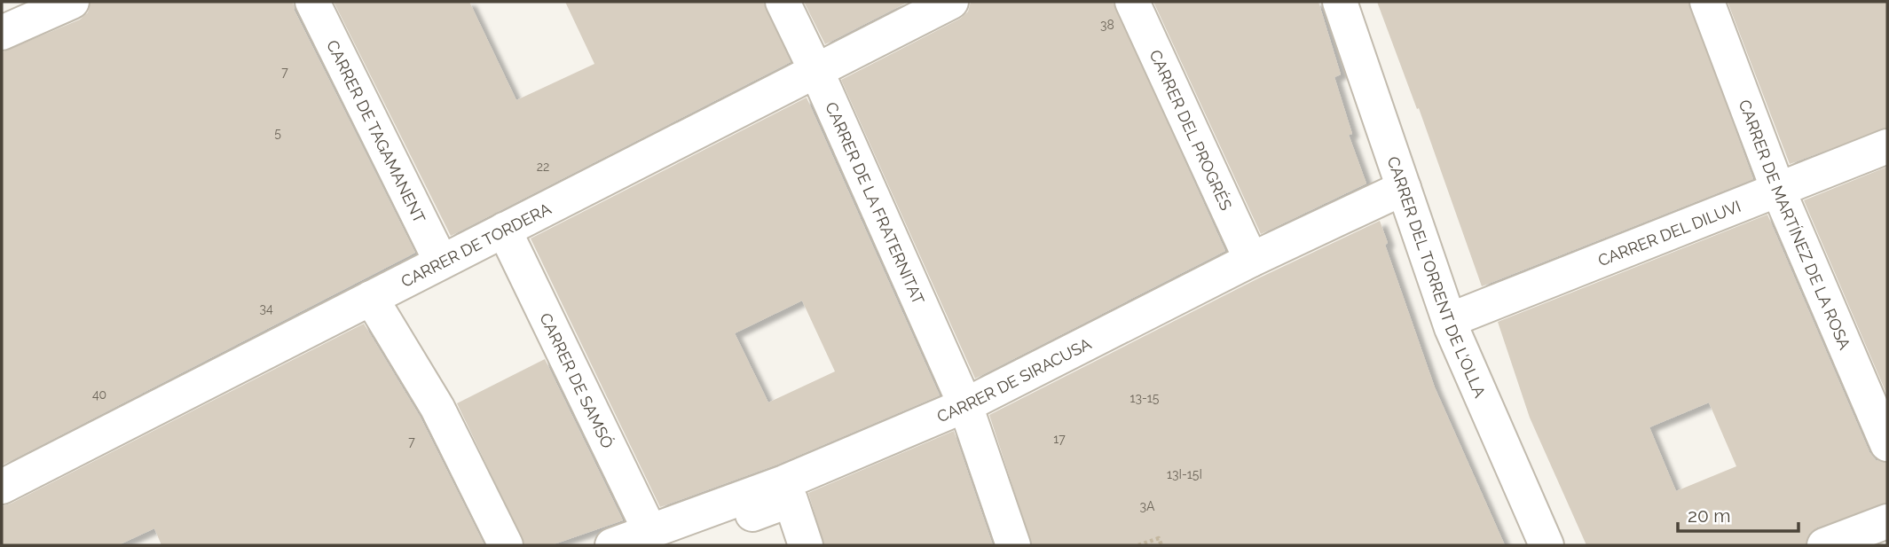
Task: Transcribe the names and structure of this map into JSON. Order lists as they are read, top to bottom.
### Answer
{
  "streets": {
    "street": [
      "CARRER DEL PROGRÉS",
      "CARRER DE TAGAMANENT",
      "CARRER DE LA FRATERNITAT",
      "CARRER DE MARTÍNEZ DE LA ROSA",
      "CARRER DEL DILUVI",
      "CARRER DE TORDERA",
      "CARRER DEL TORRENT DE L'OLLA",
      "CARRER DE SIRACUSA",
      "CARRER DE SAMSÓ"
    ]
  },
  "crossings": [
    ["CARRER DEL PROGRÉS", "CARRER DE SIRACUSA"],
    ["CARRER DE TAGAMANENT", "CARRER DE TORDERA"],
    ["CARRER DE LA FRATERNITAT", "CARRER DE TORDERA"],
    ["CARRER DE LA FRATERNITAT", "CARRER DE SIRACUSA"],
    ["CARRER DE MARTÍNEZ DE LA ROSA", "CARRER DEL DILUVI"],
    ["CARRER DEL DILUVI", "CARRER DEL TORRENT DE L'OLLA"],
    ["CARRER DE TORDERA", "CARRER DE SAMSÓ"],
    ["CARRER DEL TORRENT DE L'OLLA", "CARRER DE SIRACUSA"],
    ["CARRER DE SIRACUSA", "CARRER DE SAMSÓ"]
  ],
  "house_numbers": [
    "38",
    "7",
    "5",
    "22",
    "34",
    "40",
    "13-15",
    "17",
    "7",
    "13I-15I",
    "3A"
  ],
  "scale_bar": "20 m"
}
